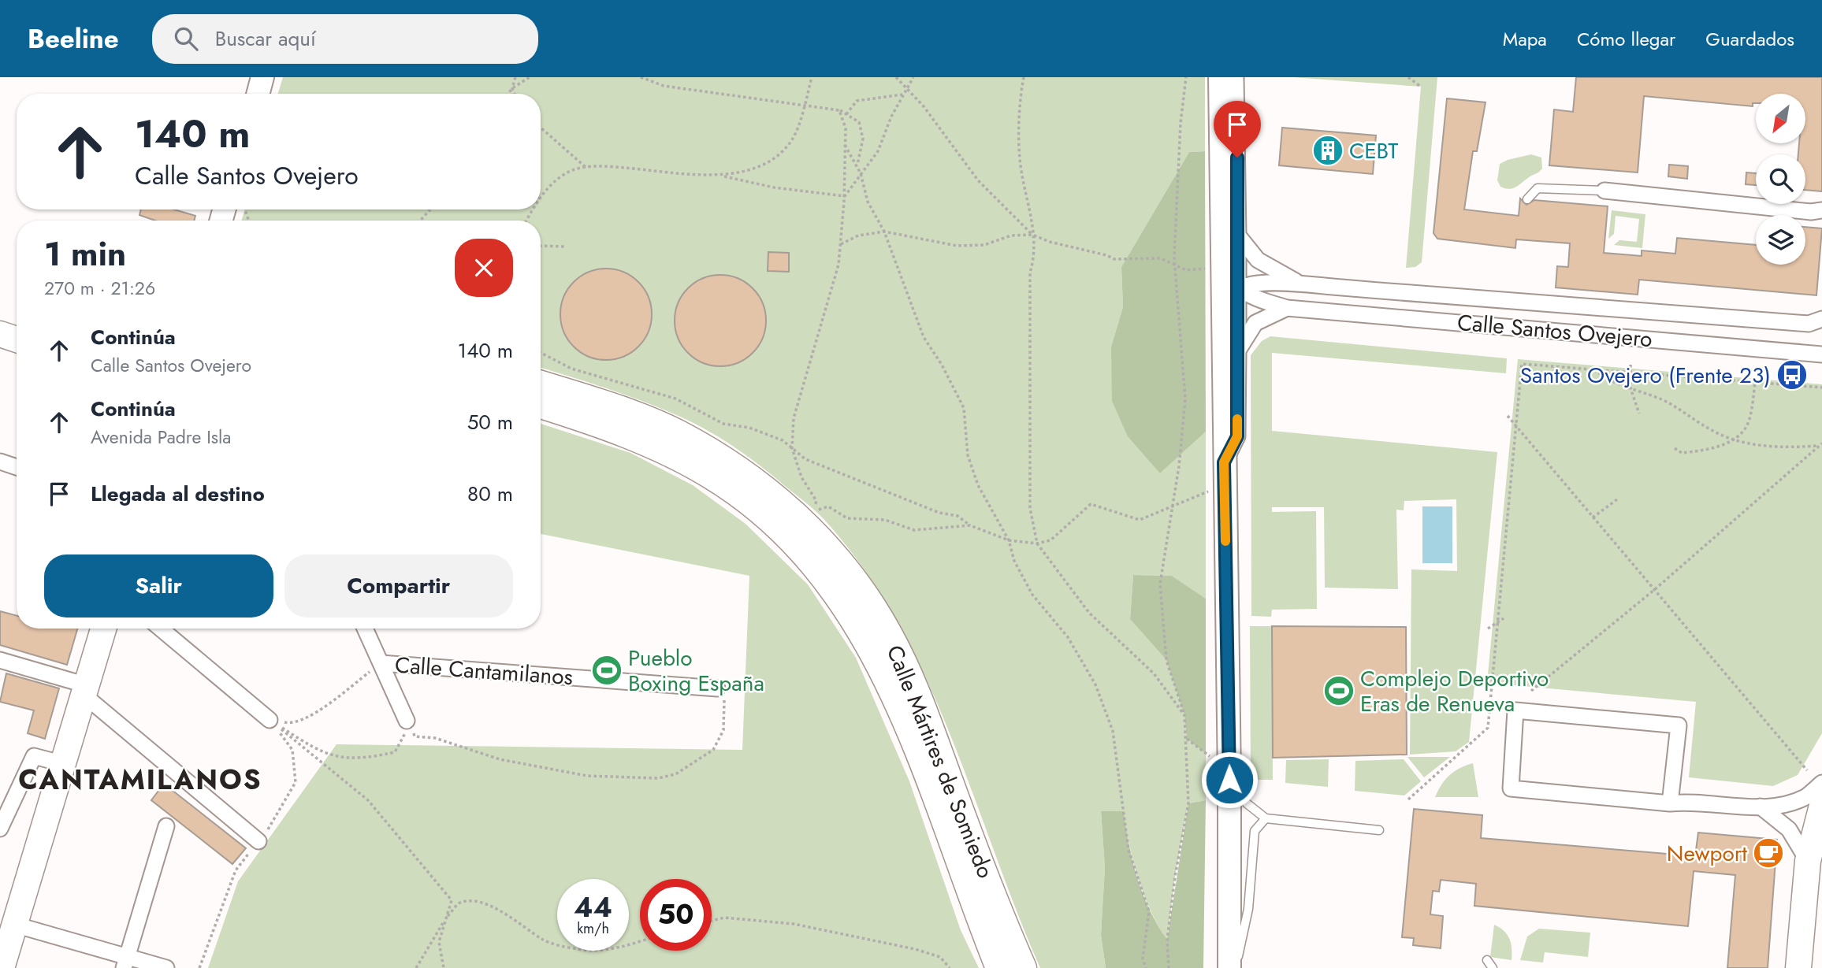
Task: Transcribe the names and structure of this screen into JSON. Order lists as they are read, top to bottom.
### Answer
{
  "streets": {
    "main road": ["Calle Mártires de Somiedo"],
    "street": ["Calle Santos Ovejero", "Calle Cantamilanos"]
  },
  "districts": ["CANTAMILANOS"],
  "places": {
    "building": ["CEBT"],
    "bus stop": ["Santos Ovejero (Frente 23)"],
    "sports": ["Pueblo Boxing España", "Complejo Deportivo Eras de Renueva"],
    "cafe": ["Newport"]
  },
  "north": "bottom left",
  "page": {
    "header": "Beeline",
    "search": "Buscar aquí",
    "nav": ["Mapa", "Cómo llegar", "Guardados"],
    "turn": ["140 m", "Calle Santos Ovejero"],
    "heading": ["1 min", "270 m · 21:26"],
    "list": [
      {
        "name": "Continúa",
        "note": "Calle Santos Ovejero",
        "value": "140 m"
      },
      {
        "name": "Continúa",
        "note": "Avenida Padre Isla",
        "value": "50 m"
      },
      {
        "name": "Llegada al destino",
        "value": "80 m"
      }
    ],
    "buttons": ["Salir", "Compartir"],
    "speed": "44 km/h",
    "limit": "50"
  }
}
